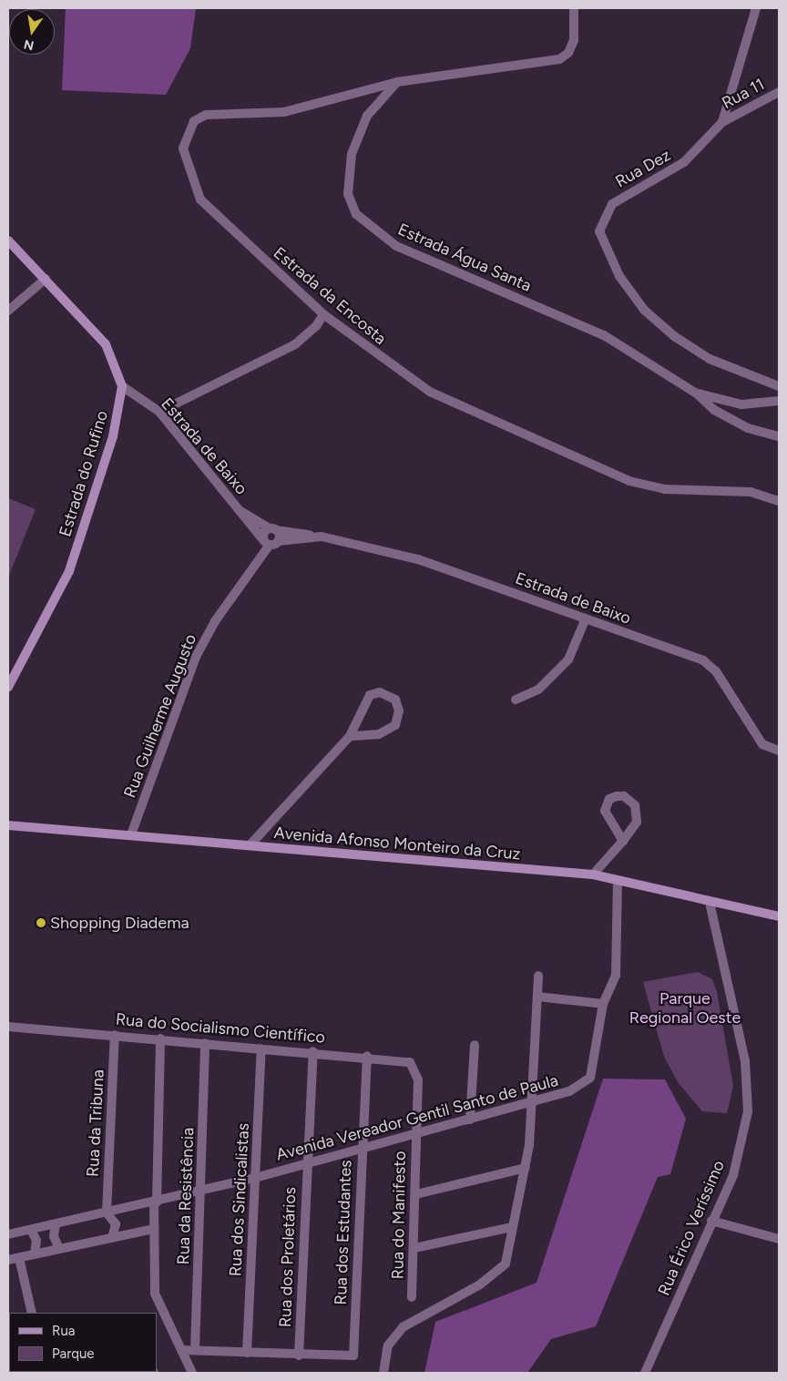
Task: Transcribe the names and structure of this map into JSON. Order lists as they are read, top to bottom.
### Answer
{
  "streets": {
    "street": [
      "Rua 11",
      "Rua Dez",
      "Estrada Água Santa",
      "Estrada da Encosta",
      "Estrada de Baixo",
      "Estrada do Rufino",
      "Rua Guilherme Augusto",
      "Avenida Afonso Monteiro da Cruz",
      "Rua do Socialismo Científico",
      "Avenida Vereador Gentil Santo de Paula",
      "Rua da Tribuna",
      "Rua da Resistência",
      "Rua dos Sindicalistas",
      "Rua do Manifesto",
      "Rua Érico Veríssimo",
      "Rua dos Estudantes",
      "Rua dos Proletários"
    ]
  },
  "crossings": [
    ["Rua 11", "Rua Dez"],
    ["Estrada Água Santa", "Estrada da Encosta"],
    ["Estrada de Baixo", "Estrada do Rufino"],
    ["Estrada de Baixo", "Rua Guilherme Augusto"],
    ["Rua Guilherme Augusto", "Avenida Afonso Monteiro da Cruz"],
    ["Avenida Afonso Monteiro da Cruz", "Avenida Vereador Gentil Santo de Paula"],
    ["Avenida Afonso Monteiro da Cruz", "Rua Érico Veríssimo"],
    ["Rua do Socialismo Científico", "Rua da Tribuna"],
    ["Rua do Socialismo Científico", "Rua da Resistência"],
    ["Rua do Socialismo Científico", "Rua dos Sindicalistas"],
    ["Rua do Socialismo Científico", "Rua do Manifesto"],
    ["Rua do Socialismo Científico", "Rua dos Estudantes"],
    ["Rua do Socialismo Científico", "Rua dos Proletários"],
    ["Avenida Vereador Gentil Santo de Paula", "Rua da Tribuna"],
    ["Avenida Vereador Gentil Santo de Paula", "Rua da Resistência"],
    ["Avenida Vereador Gentil Santo de Paula", "Rua dos Sindicalistas"],
    ["Avenida Vereador Gentil Santo de Paula", "Rua do Manifesto"],
    ["Avenida Vereador Gentil Santo de Paula", "Rua dos Estudantes"],
    ["Avenida Vereador Gentil Santo de Paula", "Rua dos Proletários"],
    ["Rua dos Estudantes", "Rua dos Proletários"]
  ],
  "parks": ["Parque Regional Oeste"],
  "places": ["Shopping Diadema"],
  "legend": ["Rua", "Parque"],
  "north": "bottom"
}
